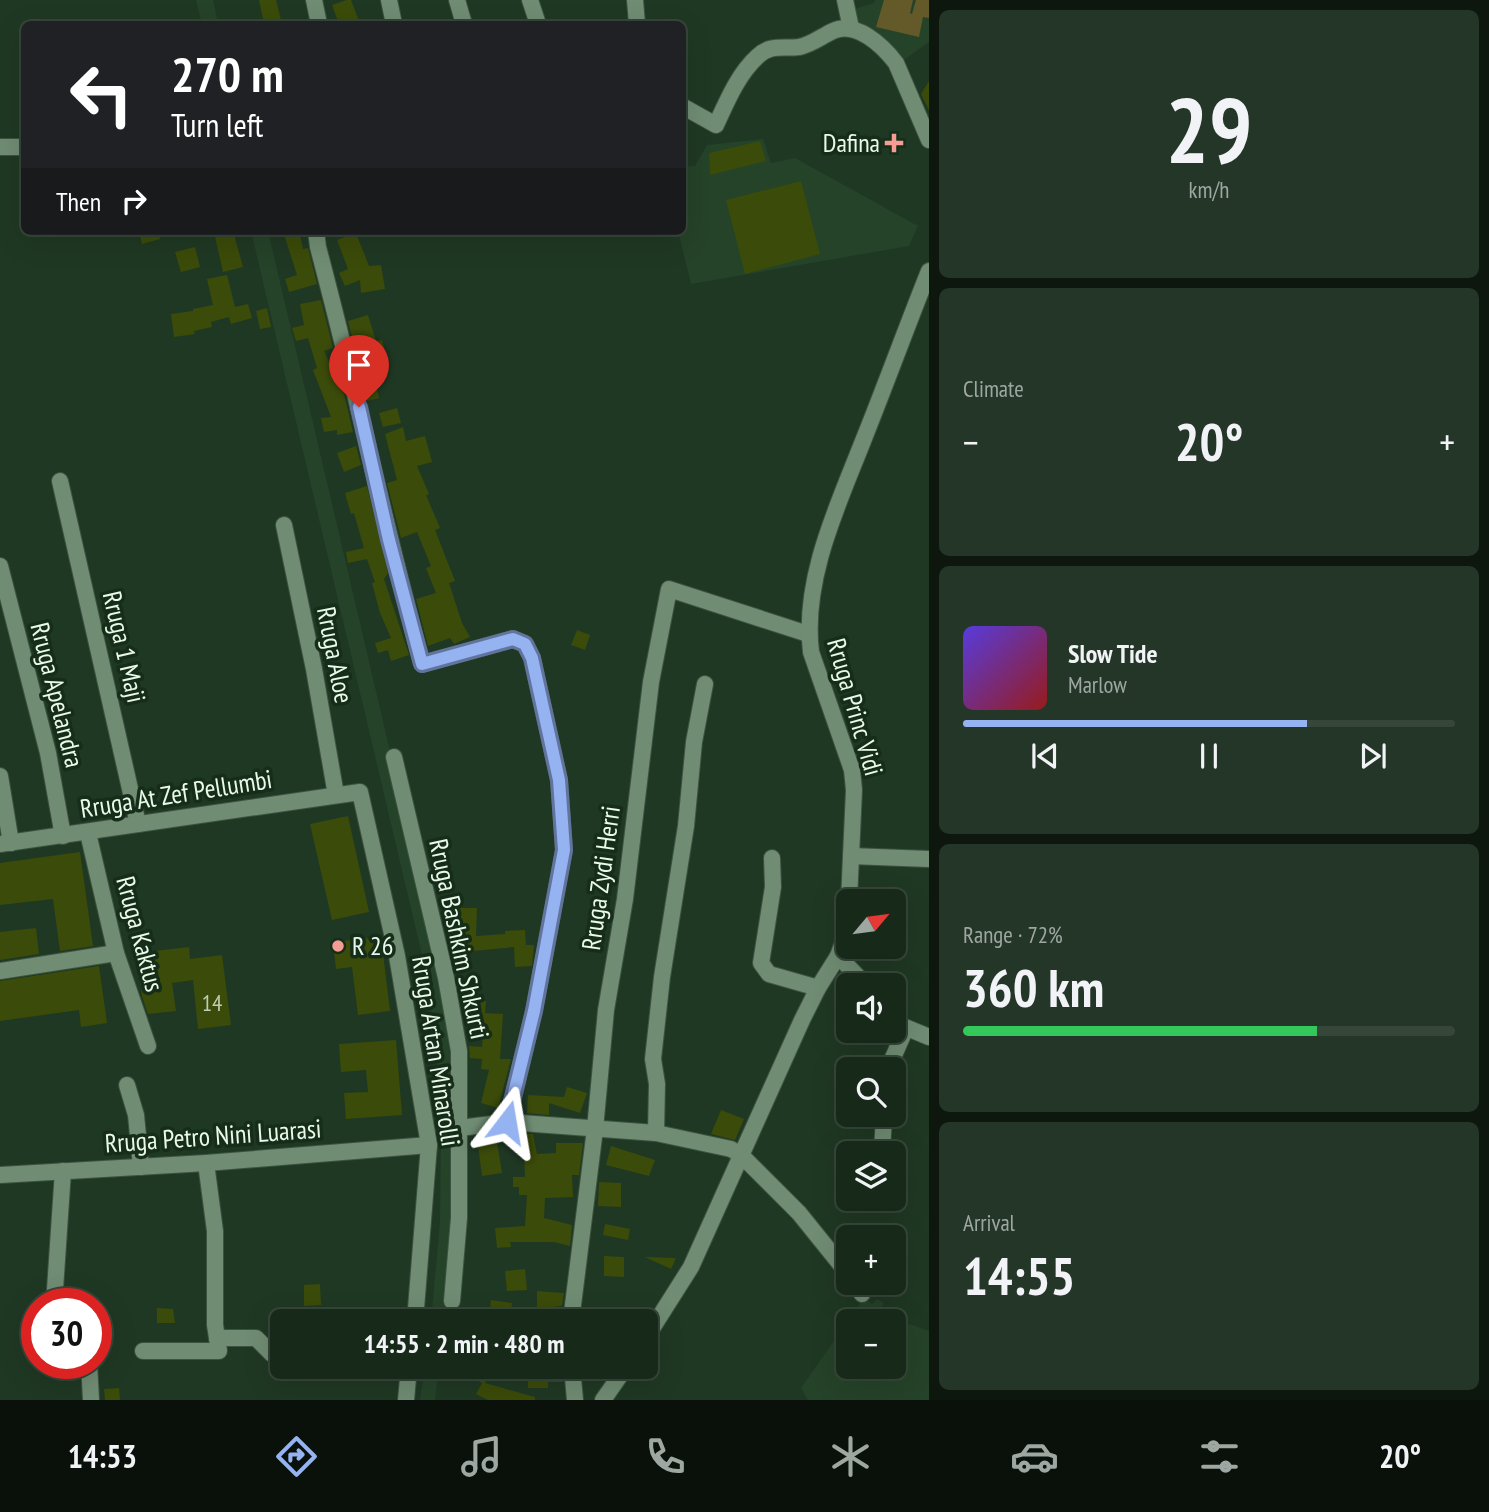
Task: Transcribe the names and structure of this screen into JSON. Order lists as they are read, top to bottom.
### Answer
{
  "streets": {
    "street": [
      "Rruga 1 Maji",
      "Rruga Aloe",
      "Rruga Apelandra",
      "Rruga Princ Vidi",
      "Rruga At Zef Pellumbi",
      "Rruga Zydi Herri",
      "Rruga Kaktus",
      "Rruga Bashkim Shkurti",
      "Rruga Artan Minarolli",
      "Rruga Petro Nini Luarasi"
    ]
  },
  "crossings": [
    ["Rruga 1 Maji", "Rruga At Zef Pellumbi"],
    ["Rruga Aloe", "Rruga At Zef Pellumbi"],
    ["Rruga Apelandra", "Rruga At Zef Pellumbi"],
    ["Rruga Princ Vidi", "Rruga Zydi Herri"],
    ["Rruga At Zef Pellumbi", "Rruga Kaktus"],
    ["Rruga At Zef Pellumbi", "Rruga Artan Minarolli"],
    ["Rruga Artan Minarolli", "Rruga Petro Nini Luarasi"]
  ],
  "places": {
    "health": ["Dafina"],
    "other": ["R 26"]
  },
  "house_numbers": ["14"],
  "north": "top right",
  "page": {
    "tile": [
      ["29", "km/h"],
      "Climate",
      ["Range · 72%", "360 km"],
      ["Arrival", "14:55"]
    ],
    "turn": ["270 m", "Turn left"],
    "then": "Then",
    "heat": ["−", "20°", "+"],
    "song": ["Slow Tide", "Marlow"],
    "map_buttons": ["+", "−"],
    "limit": "30",
    "trip": "14:55 · 2 min · 480 m",
    "tabs": ["14:53", "20°"]
  }
}
